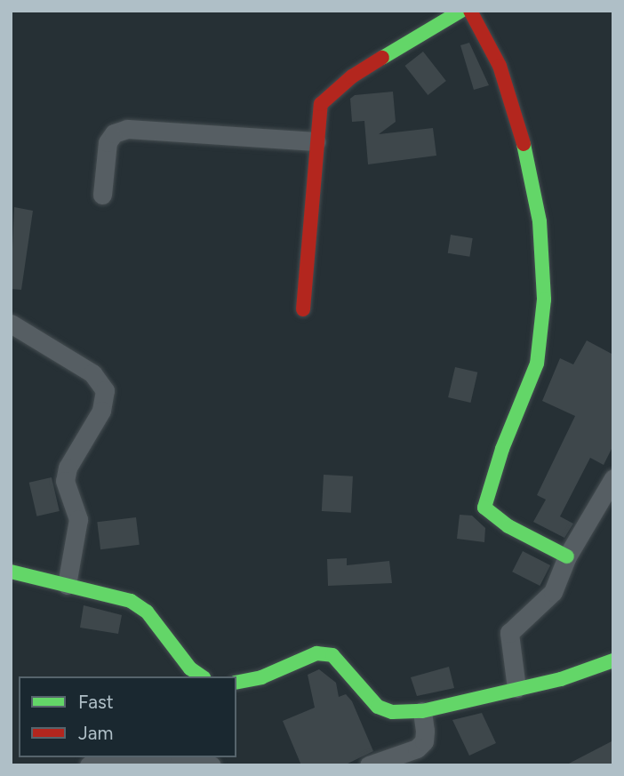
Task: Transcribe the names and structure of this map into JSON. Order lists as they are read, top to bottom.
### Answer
{
  "legend": ["Fast", "Jam"]
}
